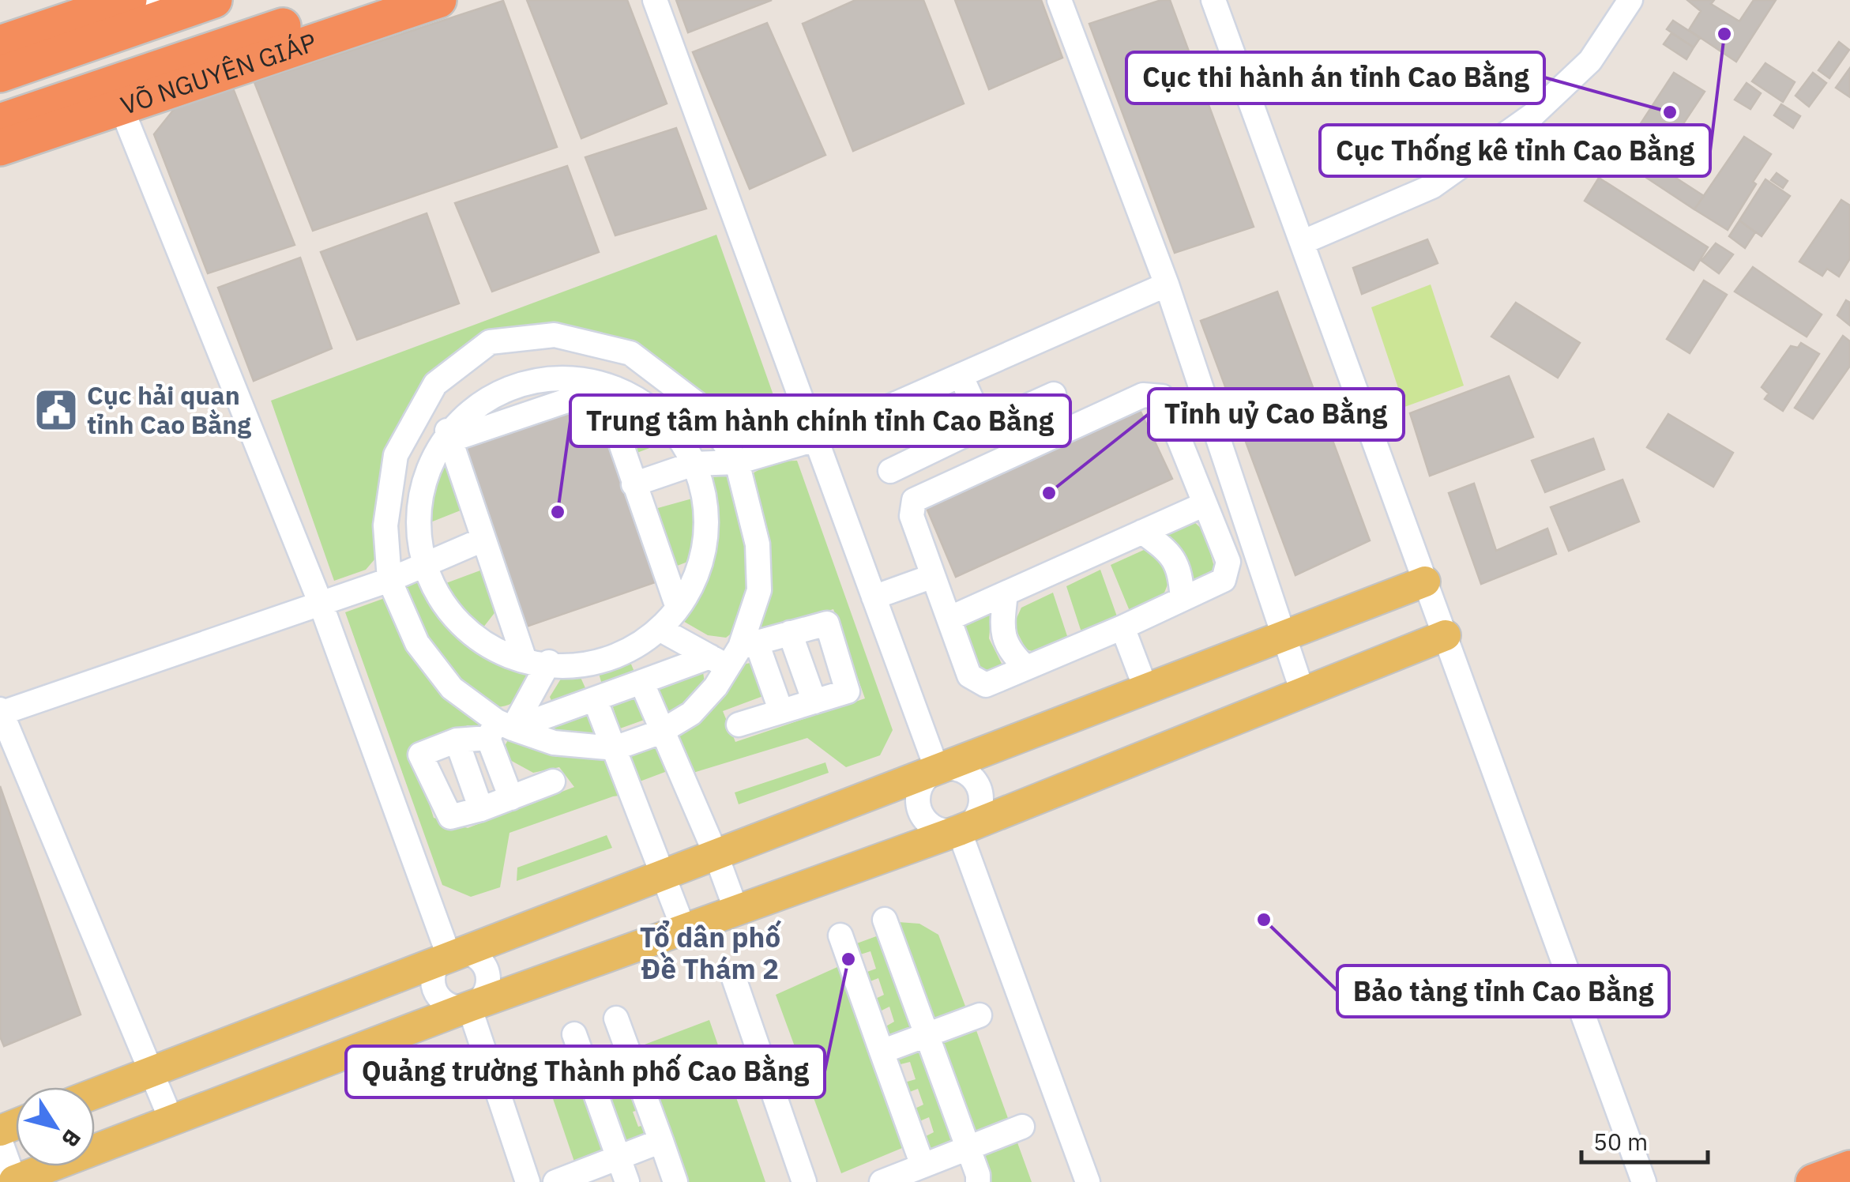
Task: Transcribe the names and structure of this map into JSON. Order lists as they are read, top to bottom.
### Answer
{
  "streets": {
    "highway": ["VÕ NGUYÊN GIÁP"]
  },
  "districts": ["Tổ dân phố Đề Thám 2"],
  "places": {
    "other": [
      "Cục Thống kê tỉnh Cao Bằng",
      "Cục thi hành án tỉnh Cao Bằng",
      "Tỉnh uỷ Cao Bằng",
      "Trung tâm hành chính tỉnh Cao Bằng",
      "Bảo tàng tỉnh Cao Bằng",
      "Quảng trường Thành phố Cao Bằng"
    ],
    "public building": ["Cục hải quan tỉnh Cao Bằng"]
  },
  "scale_bar": "50 m",
  "north": "bottom right"
}
